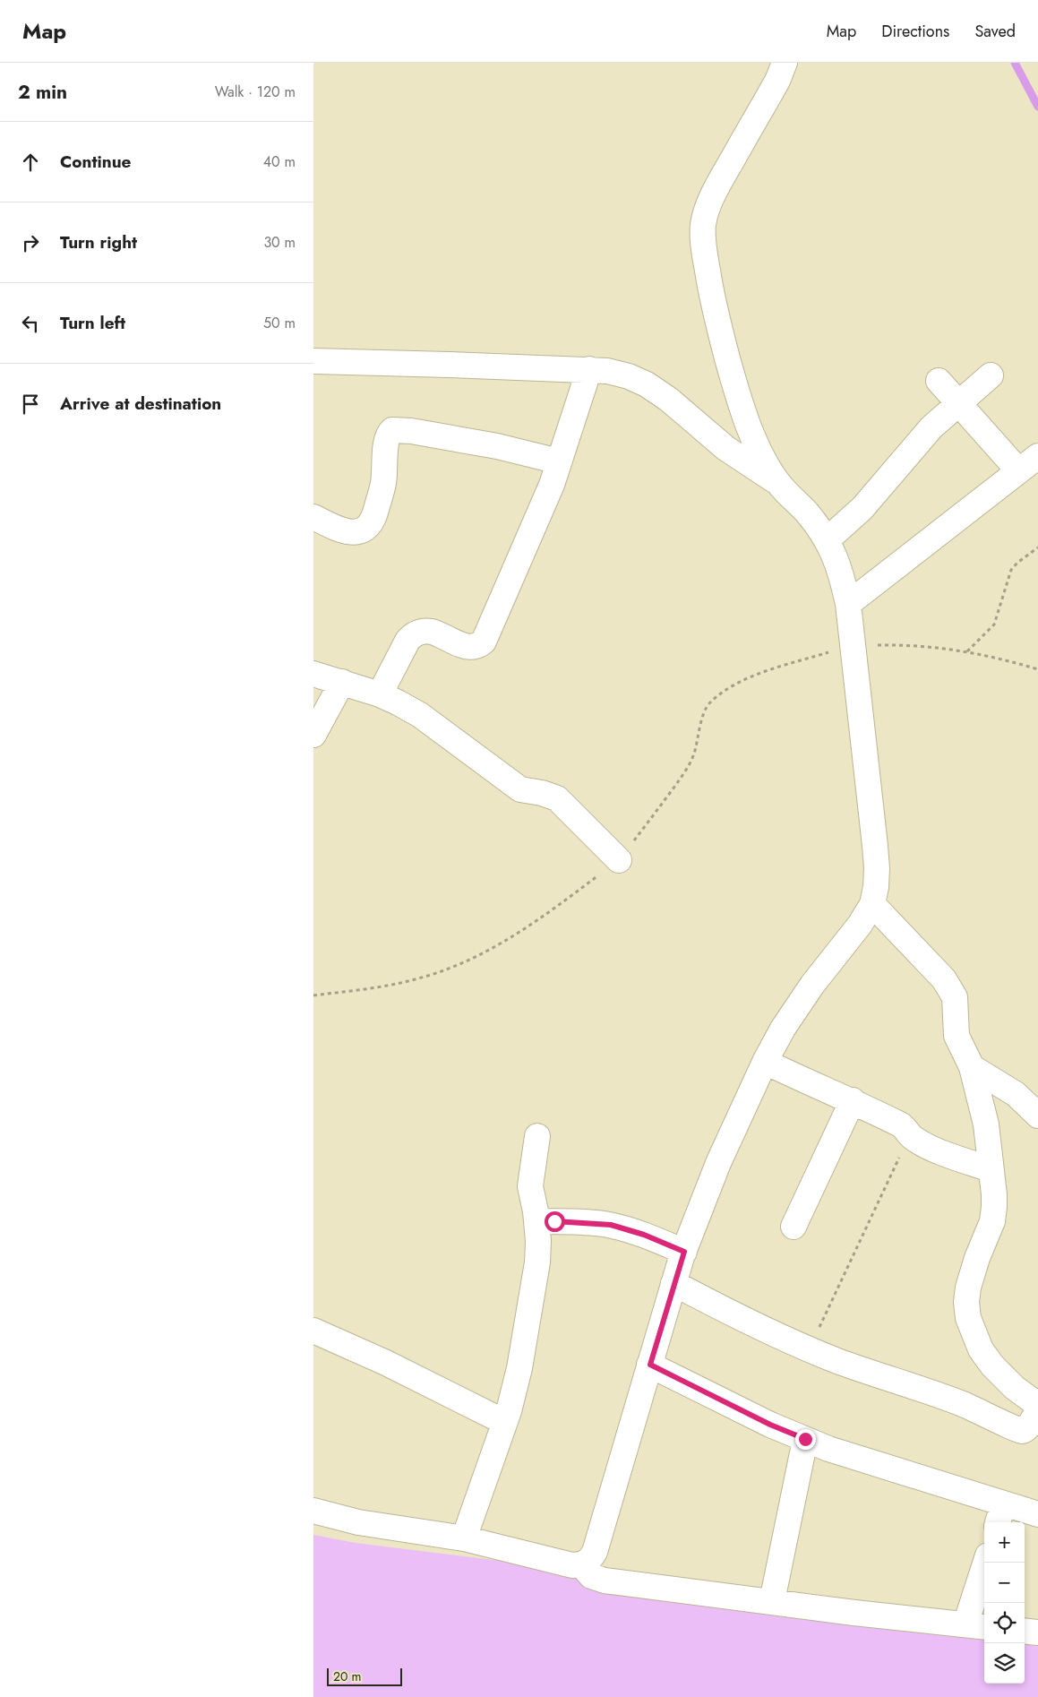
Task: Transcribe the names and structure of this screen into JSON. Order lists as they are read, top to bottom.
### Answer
{
  "scale_bar": "20 m",
  "page": {
    "header": "Map",
    "nav": ["Map", "Directions", "Saved"],
    "heading": ["2 min", "Walk · 120 m"],
    "list": [
      ["Continue", "40 m"],
      ["Turn right", "30 m"],
      ["Turn left", "50 m"],
      "Arrive at destination"
    ],
    "map_buttons": ["+", "−"],
    "scale": "20 m"
  }
}
